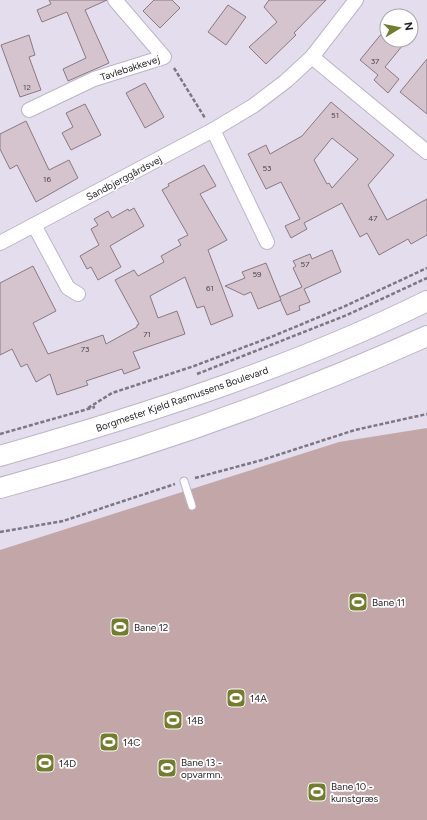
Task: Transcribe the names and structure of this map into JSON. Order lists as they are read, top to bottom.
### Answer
{
  "streets": {
    "street": ["Tavlebakkevej", "Sandbjerggårdsvej", "Borgmester Kjeld Rasmussens Boulevard"]
  },
  "places": {
    "sports": [
      "Bane 11",
      "Bane 12",
      "14A",
      "14B",
      "14C",
      "14D",
      "Bane 13 - opvarmn.",
      "Bane 10 - kunstgræs"
    ]
  },
  "house_numbers": [
    "37",
    "12",
    "51",
    "53",
    "16",
    "47",
    "57",
    "59",
    "61",
    "71",
    "73"
  ],
  "north": "right"
}
